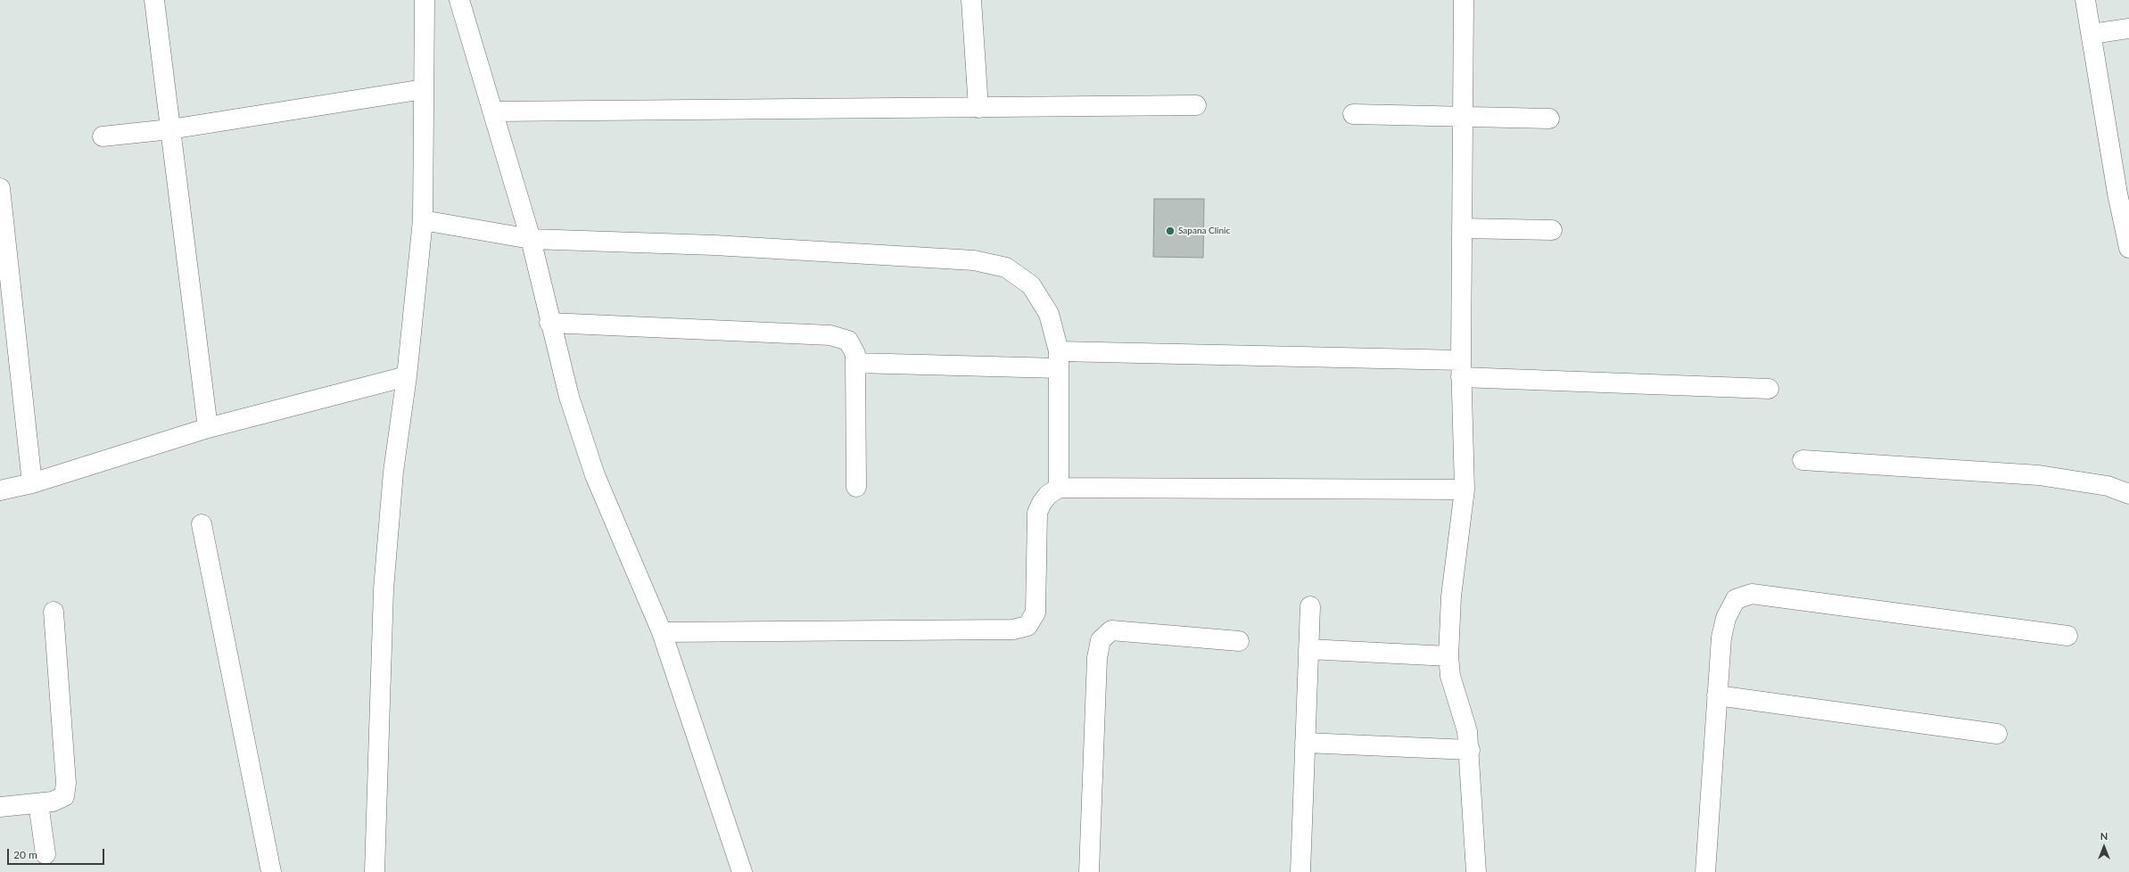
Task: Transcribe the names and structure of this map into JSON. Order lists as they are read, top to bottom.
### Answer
{
  "places": ["Sapana Clinic"],
  "scale_bar": "20 m",
  "north": "top"
}
